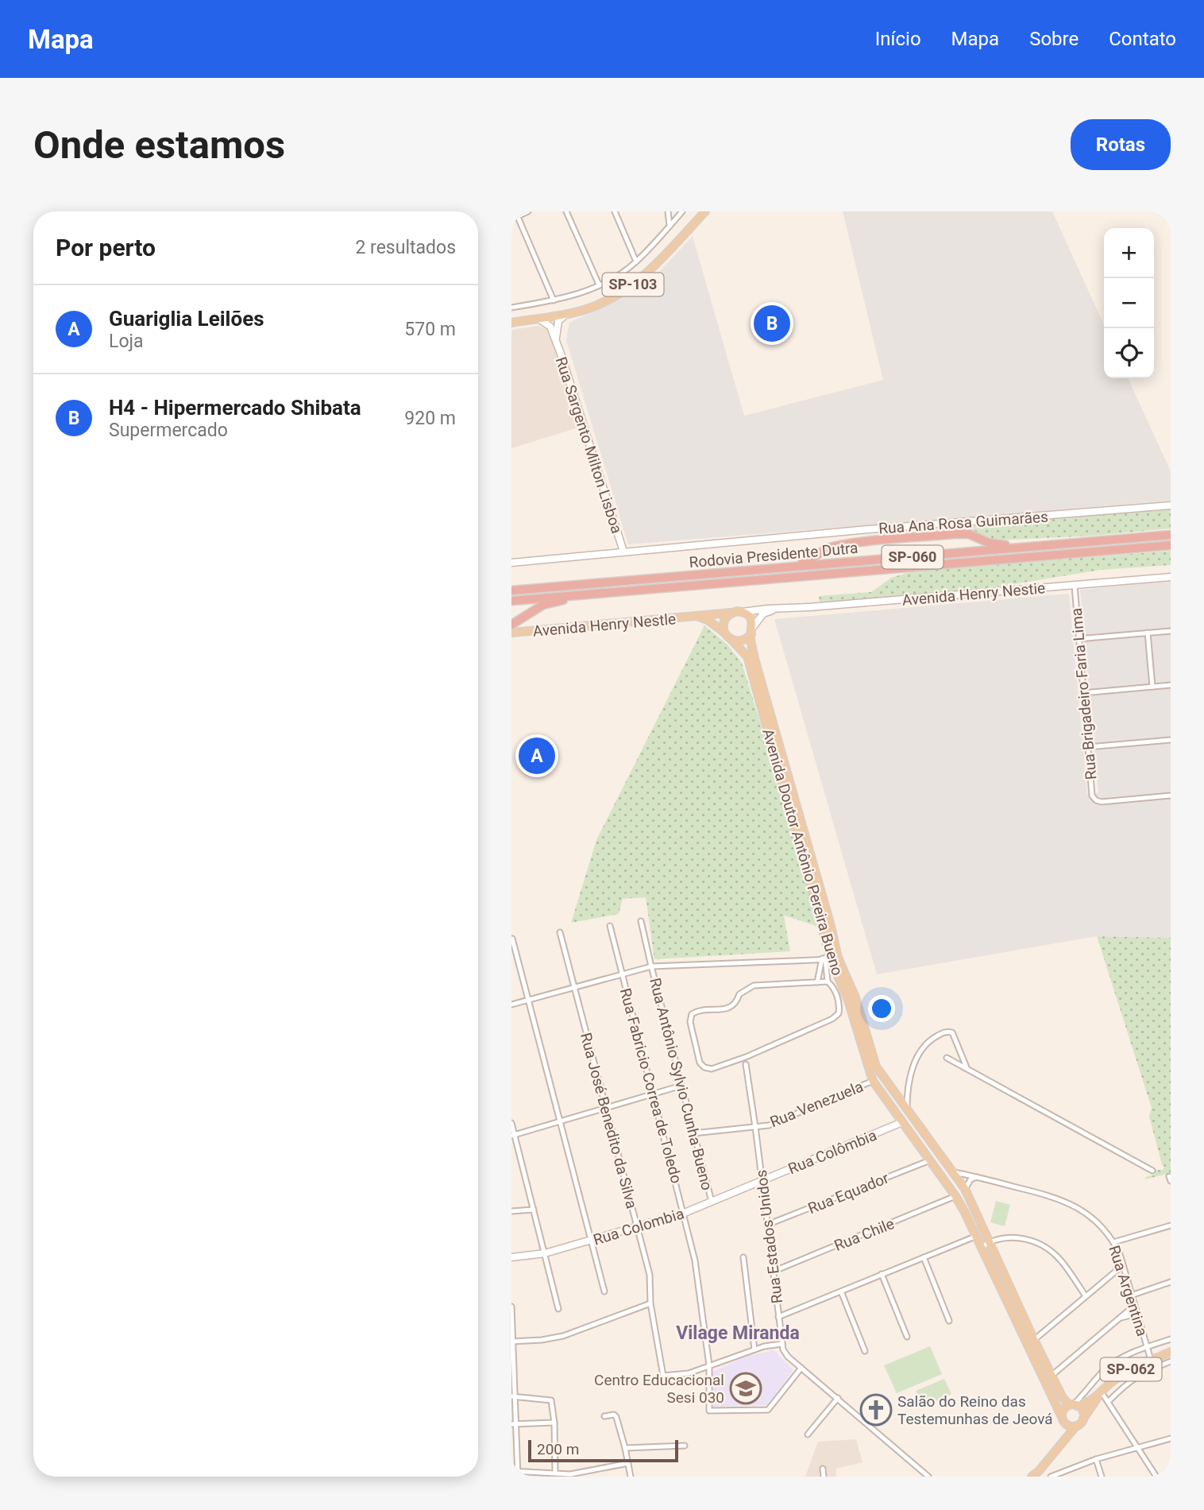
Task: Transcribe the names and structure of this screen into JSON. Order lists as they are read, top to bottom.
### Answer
{
  "streets": {
    "highway": ["Rodovia Presidente Dutra", "SP-060"],
    "main road": [
      "SP-103",
      "Avenida Henry Nestle",
      "Avenida Doutor Antônio Pereira Bueno",
      "SP-062"
    ],
    "street": [
      "Rua Sargento Milton Lisboa",
      "Rua Ana Rosa Guimarães",
      "Avenida Henry Nestie",
      "Rua Brigadeiro Faria Lima",
      "Rua Antônio Sylvio Cunha Bueno",
      "Rua Fabricio Correa de Toledo",
      "Rua Venezuela",
      "Rua José Benedito da Silva",
      "Rua Colômbia",
      "Rua Equador",
      "Rua Colombia",
      "Rua Chile",
      "Rua Estados Unidos",
      "Rua Argentina"
    ]
  },
  "crossings": [
    ["SP-103", "Rua Sargento Milton Lisboa"],
    ["Rua Sargento Milton Lisboa", "Rua Ana Rosa Guimarães"],
    ["Avenida Henry Nestie", "Avenida Henry Nestle"],
    ["Avenida Henry Nestie", "Rua Brigadeiro Faria Lima"],
    ["Avenida Henry Nestie", "Avenida Doutor Antônio Pereira Bueno"],
    ["Avenida Henry Nestle", "Avenida Doutor Antônio Pereira Bueno"],
    ["Avenida Doutor Antônio Pereira Bueno", "Rua Venezuela"],
    ["Avenida Doutor Antônio Pereira Bueno", "Rua Colômbia"],
    ["Avenida Doutor Antônio Pereira Bueno", "Rua Equador"],
    ["Avenida Doutor Antônio Pereira Bueno", "Rua Chile"],
    ["Avenida Doutor Antônio Pereira Bueno", "Rua Argentina"],
    ["Avenida Doutor Antônio Pereira Bueno", "SP-062"],
    ["Rua Antônio Sylvio Cunha Bueno", "Rua Venezuela"],
    ["Rua Antônio Sylvio Cunha Bueno", "Rua Colombia"],
    ["Rua Fabricio Correa de Toledo", "Rua José Benedito da Silva"],
    ["Rua Fabricio Correa de Toledo", "Rua Colombia"],
    ["Rua Fabricio Correa de Toledo", "Rua Estados Unidos"],
    ["Rua Venezuela", "Rua Estados Unidos"],
    ["Rua José Benedito da Silva", "Rua Colombia"],
    ["Rua Colômbia", "Rua Colombia"],
    ["Rua Colômbia", "Rua Estados Unidos"],
    ["Rua Equador", "Rua Estados Unidos"],
    ["Rua Colombia", "Rua Estados Unidos"],
    ["Rua Chile", "Rua Estados Unidos"],
    ["Rua Argentina", "SP-062"]
  ],
  "districts": ["Vilage Miranda"],
  "places": {
    "school or university": ["Centro Educacional Sesi 030"],
    "church": ["Salão do Reino das Testemunhas de Jeová"]
  },
  "scale_bar": "200 m",
  "page": {
    "header": "Mapa",
    "nav": [
      "Início",
      "Mapa",
      "Sobre",
      "Contato"
    ],
    "buttons": "Rotas",
    "title": "Onde estamos",
    "heading": ["Por perto", "2 resultados"],
    "map_buttons": ["+", "−"],
    "list": [
      {
        "mark": "A",
        "name": "Guariglia Leilões",
        "note": "Loja",
        "value": "570 m"
      },
      {
        "mark": "B",
        "name": "H4 - Hipermercado Shibata",
        "note": "Supermercado",
        "value": "920 m"
      }
    ],
    "pins": ["B", "A"],
    "scale": "200 m"
  }
}
